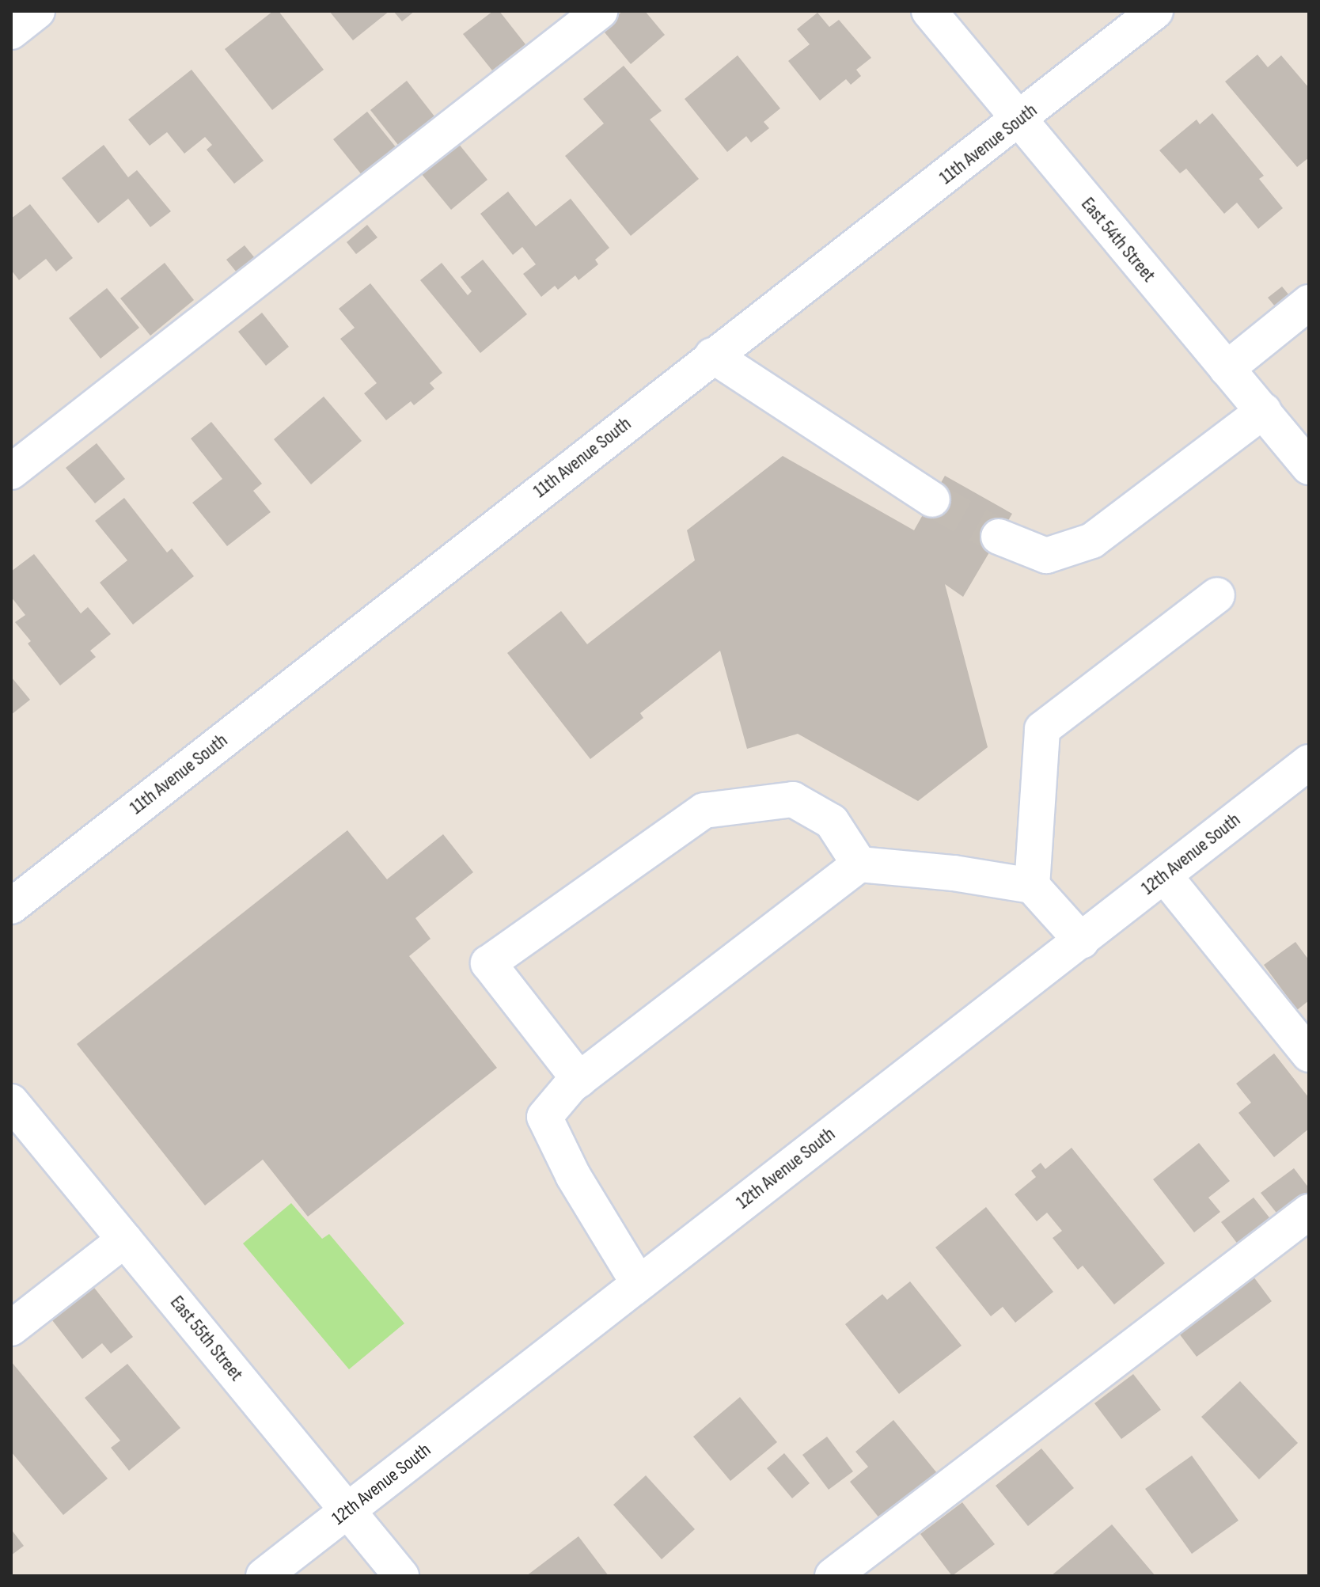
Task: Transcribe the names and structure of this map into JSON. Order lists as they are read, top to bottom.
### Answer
{
  "streets": {
    "street": [
      "11th Avenue South",
      "East 54th Street",
      "12th Avenue South",
      "East 55th Street"
    ]
  },
  "crossings": [
    ["11th Avenue South", "East 54th Street"],
    ["12th Avenue South", "East 55th Street"]
  ]
}
